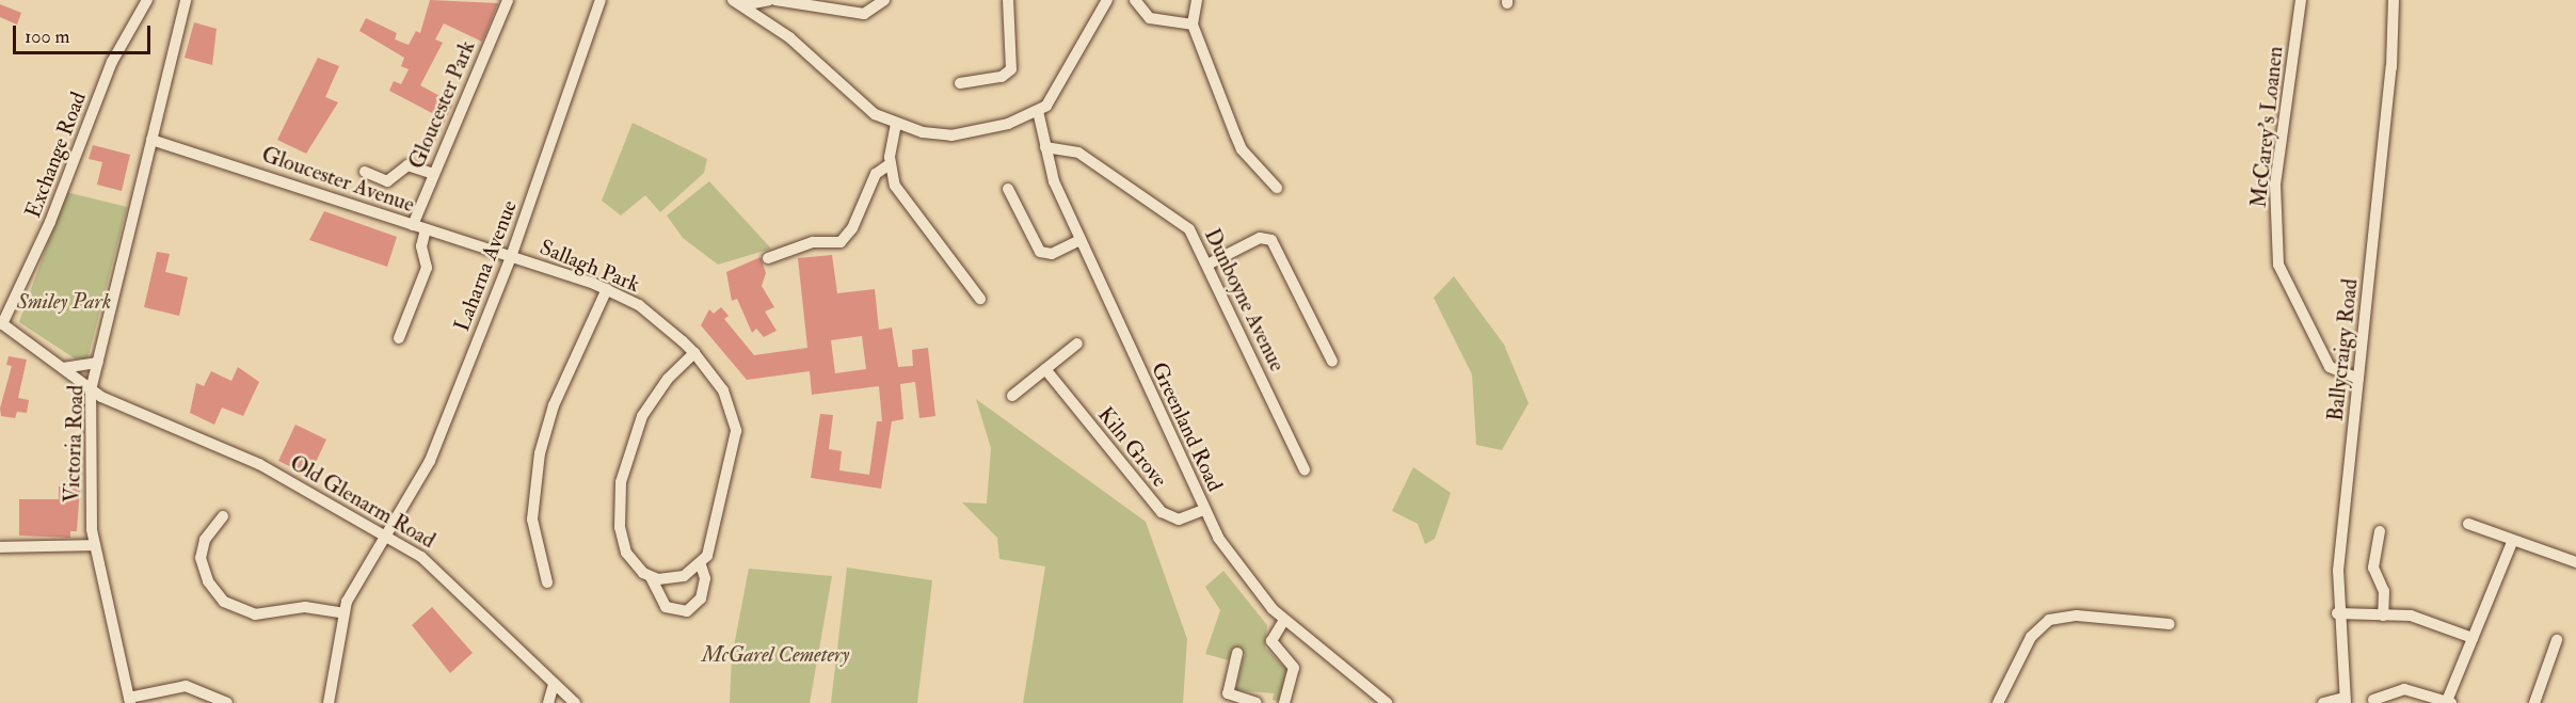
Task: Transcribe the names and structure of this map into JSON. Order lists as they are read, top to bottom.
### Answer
{
  "streets": {
    "street": [
      "Gloucester Park",
      "McCarey's Loanen",
      "Exchange Road",
      "Gloucester Avenue",
      "Laharna Avenue",
      "Sallagh Park",
      "Dunboyne Avenue",
      "Ballycraigy Road",
      "Greenland Road",
      "Victoria Road",
      "Kiln Grove",
      "Old Glenarm Road"
    ]
  },
  "crossings": [
    ["Gloucester Park", "Gloucester Avenue"],
    ["McCarey's Loanen", "Ballycraigy Road"],
    ["Exchange Road", "Old Glenarm Road"],
    ["Gloucester Avenue", "Laharna Avenue"],
    ["Gloucester Avenue", "Sallagh Park"],
    ["Gloucester Avenue", "Victoria Road"],
    ["Laharna Avenue", "Sallagh Park"],
    ["Laharna Avenue", "Old Glenarm Road"],
    ["Dunboyne Avenue", "Greenland Road"],
    ["Greenland Road", "Kiln Grove"],
    ["Victoria Road", "Old Glenarm Road"]
  ],
  "parks": ["Smiley Park", "McGarel Cemetery"],
  "scale_bar": "100 m"
}
